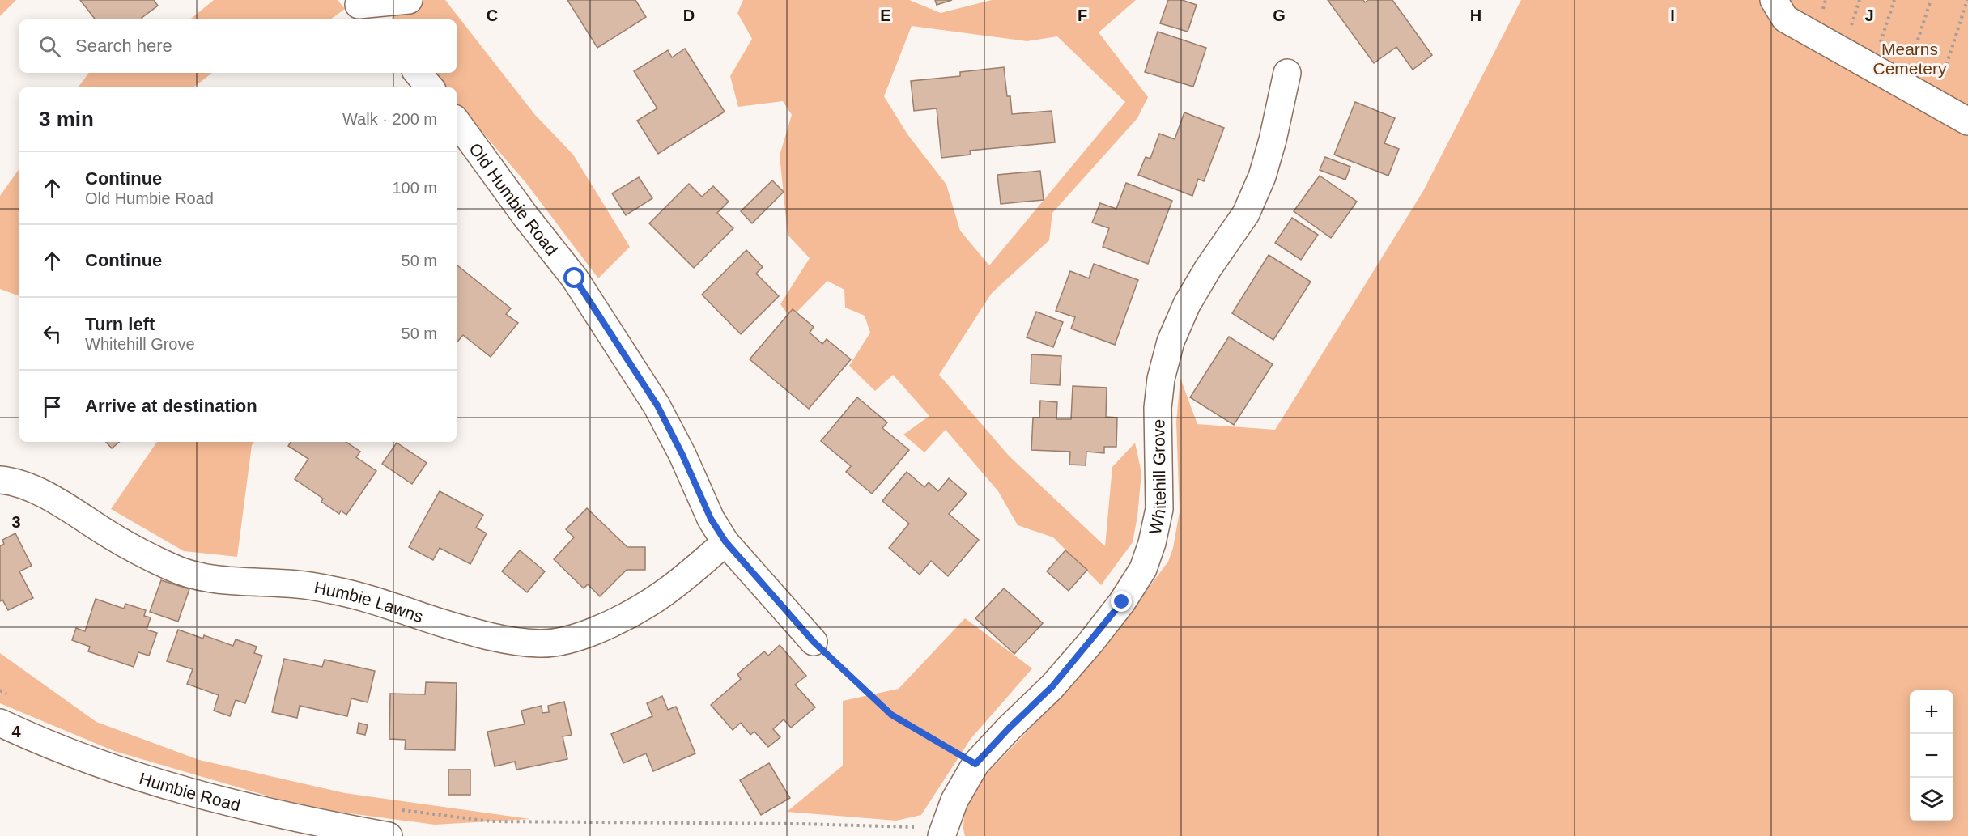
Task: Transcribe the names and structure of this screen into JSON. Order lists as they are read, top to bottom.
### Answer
{
  "streets": {
    "street": [
      "Old Humbie Road",
      "Whitehill Grove",
      "Humbie Lawns",
      "Humbie Road"
    ]
  },
  "crossings": [
    ["Old Humbie Road", "Humbie Lawns"]
  ],
  "parks": ["Mearns Cemetery"],
  "page": {
    "search": "Search here",
    "heading": ["3 min", "Walk · 200 m"],
    "list": [
      ["Continue", "Old Humbie Road", "100 m"],
      ["Continue", "50 m"],
      ["Turn left", "Whitehill Grove", "50 m"],
      "Arrive at destination"
    ],
    "map_buttons": ["+", "−"]
  },
  "grid": {
    "columns": [
      "C",
      "D",
      "E",
      "F",
      "G",
      "H",
      "I",
      "J"
    ],
    "rows": ["3", "4"]
  }
}
